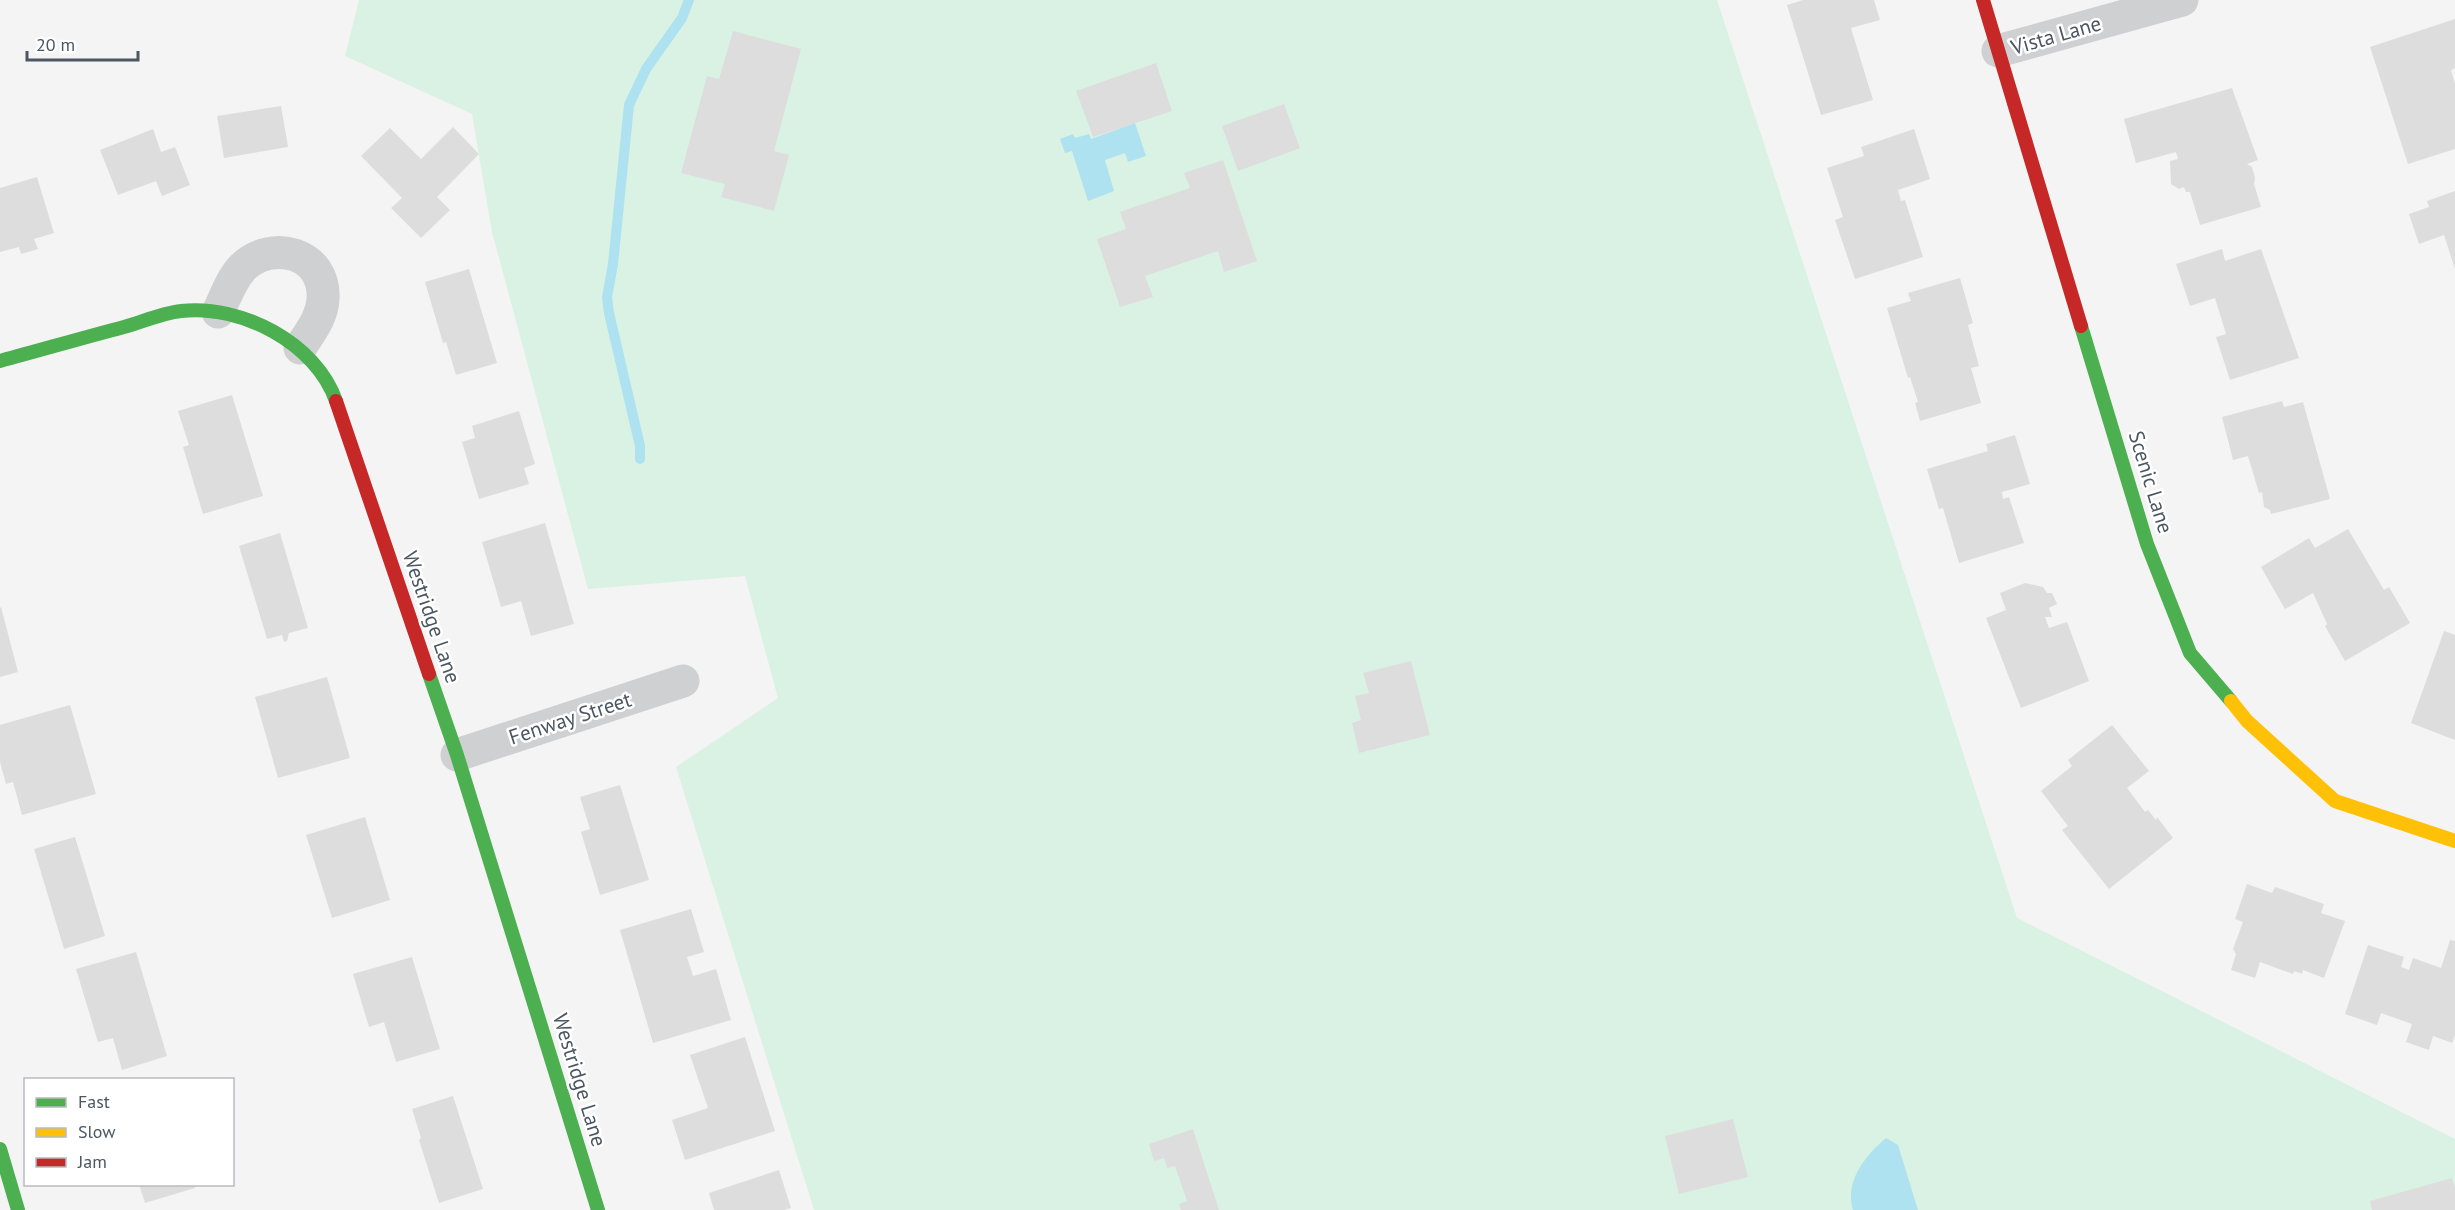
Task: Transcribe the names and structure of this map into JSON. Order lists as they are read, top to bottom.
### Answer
{
  "streets": {
    "street": [
      "Vista Lane",
      "Scenic Lane",
      "Westridge Lane",
      "Fenway Street"
    ]
  },
  "crossings": [
    ["Vista Lane", "Scenic Lane"],
    ["Westridge Lane", "Fenway Street"]
  ],
  "legend": ["Fast", "Slow", "Jam"],
  "scale_bar": "20 m"
}
